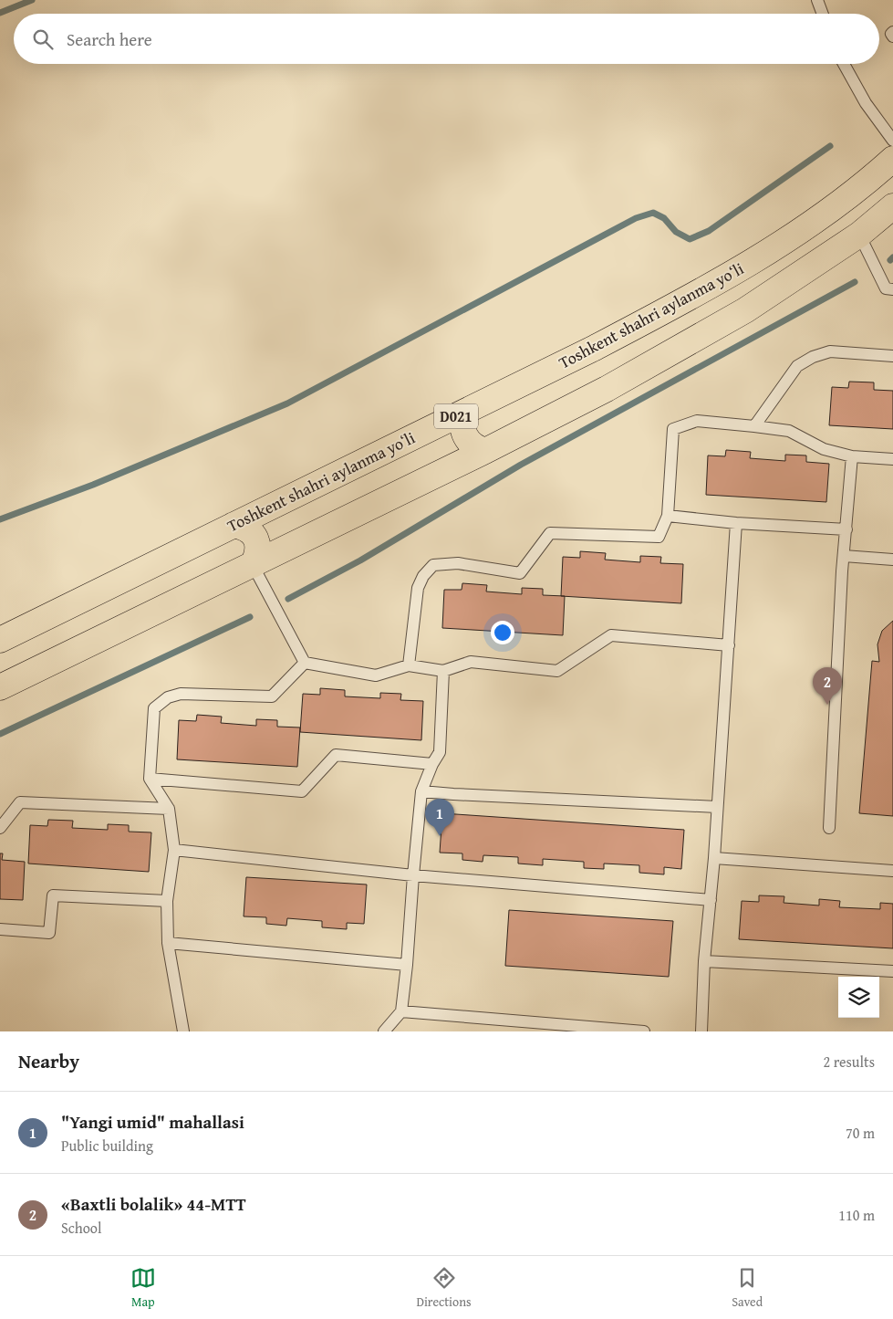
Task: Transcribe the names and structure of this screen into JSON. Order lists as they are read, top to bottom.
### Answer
{
  "streets": {
    "highway": ["Toshkent shahri aylanma yoʻli", "D021"]
  },
  "page": {
    "search": "Search here",
    "pins": ["2", "1"],
    "heading": ["Nearby", "2 results"],
    "list": [
      {
        "mark": "1",
        "name": "\"Yangi umid\" mahallasi",
        "note": "Public building",
        "value": "70 m"
      },
      {
        "mark": "2",
        "name": "«Baxtli bolalik» 44-MTT",
        "note": "School",
        "value": "110 m"
      }
    ],
    "nav": ["Map", "Directions", "Saved"]
  }
}
